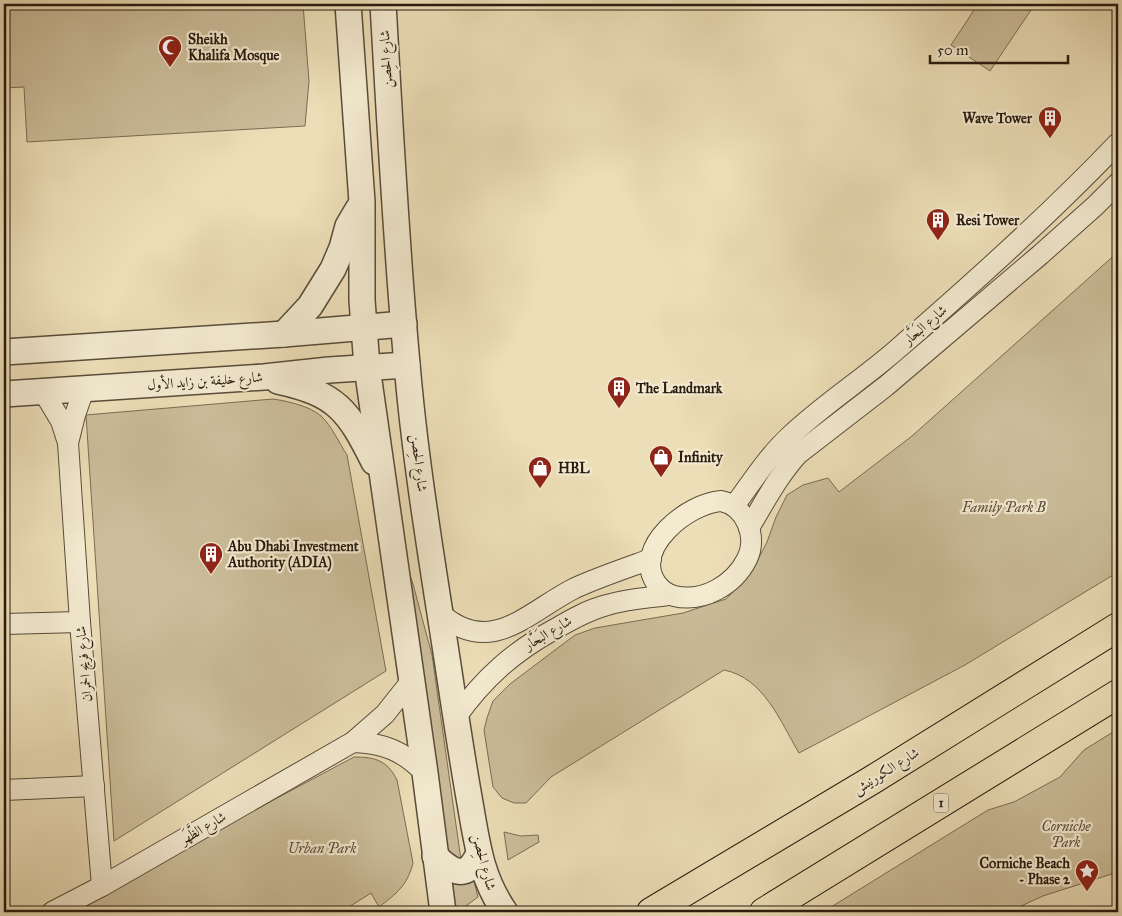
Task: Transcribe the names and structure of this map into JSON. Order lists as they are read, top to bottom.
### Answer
{
  "streets": {
    "highway": ["شارع الكورنيش", "1"],
    "street": [
      "شارع الحِصن",
      "شارع البَحَّار",
      "شارع خليفة بن زايد الأول",
      "شارع فريج الحمران",
      "شارع الظَّهَر"
    ]
  },
  "crossings": [
    ["شارع الحِصن", "شارع البَحَّار"],
    ["شارع الحِصن", "شارع خليفة بن زايد الأول"],
    ["شارع خليفة بن زايد الأول", "شارع فريج الحمران"],
    ["شارع فريج الحمران", "شارع الظَّهَر"]
  ],
  "parks": ["Family Park B", "Corniche Park", "Urban Park"],
  "places": {
    "mosque": ["Sheikh Khalifa Mosque"],
    "building": [
      "Wave Tower",
      "Resi Tower",
      "The Landmark",
      "Abu Dhabi Investment Authority (ADIA)"
    ],
    "shop": ["Infinity", "HBL"],
    "place": ["Corniche Beach - Phase 2"]
  },
  "scale_bar": "50 m"
}
